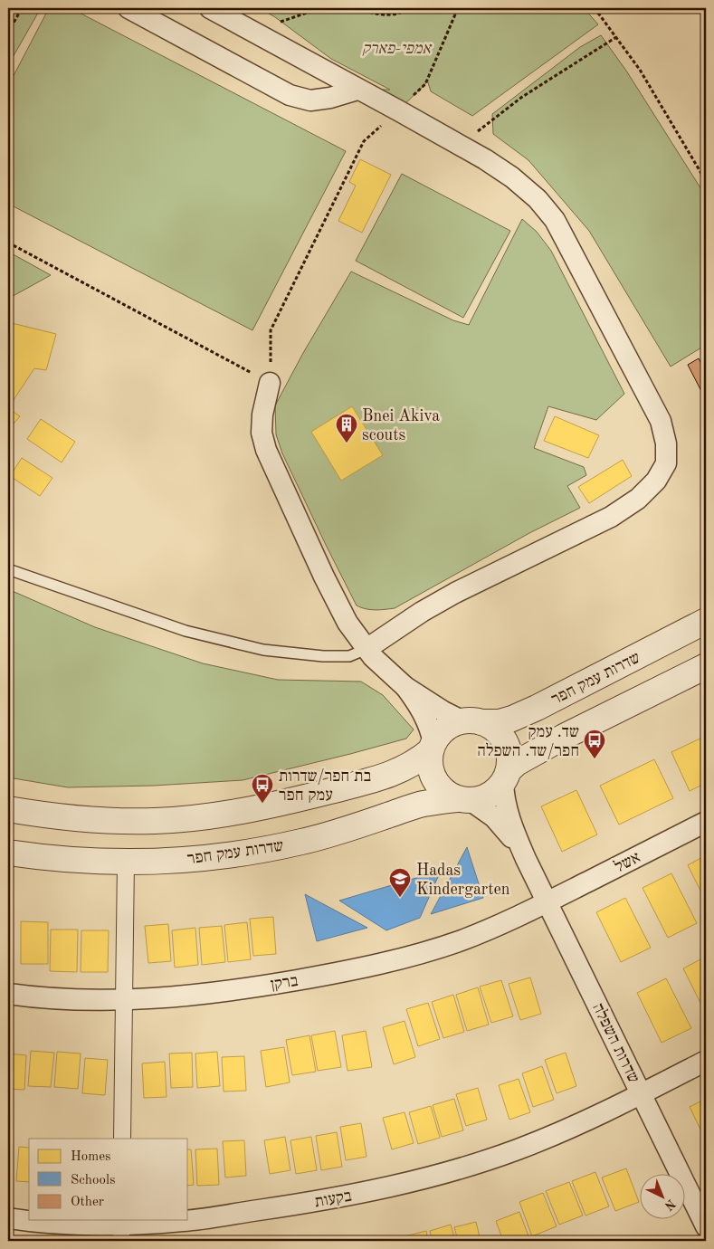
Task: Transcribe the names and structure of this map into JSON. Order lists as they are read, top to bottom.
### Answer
{
  "streets": {
    "street": [
      "שדרות עמק חפר",
      "אשל",
      "ברקן",
      "שדרות השפלה",
      "בקעות"
    ]
  },
  "crossings": [
    ["שדרות עמק חפר", "שדרות השפלה"],
    ["אשל", "ברקן"],
    ["אשל", "שדרות השפלה"],
    ["ברקן", "שדרות השפלה"],
    ["שדרות השפלה", "בקעות"]
  ],
  "parks": ["אמפי-פארק"],
  "places": {
    "building": ["Bnei Akiva scouts"],
    "bus stop": ["שד. עמק חפר/שד. השפלה", "בת חפר/שדרות עמק חפר"],
    "school or university": ["Hadas Kindergarten"]
  },
  "legend": ["Homes", "Schools", "Other"],
  "north": "bottom right"
}
